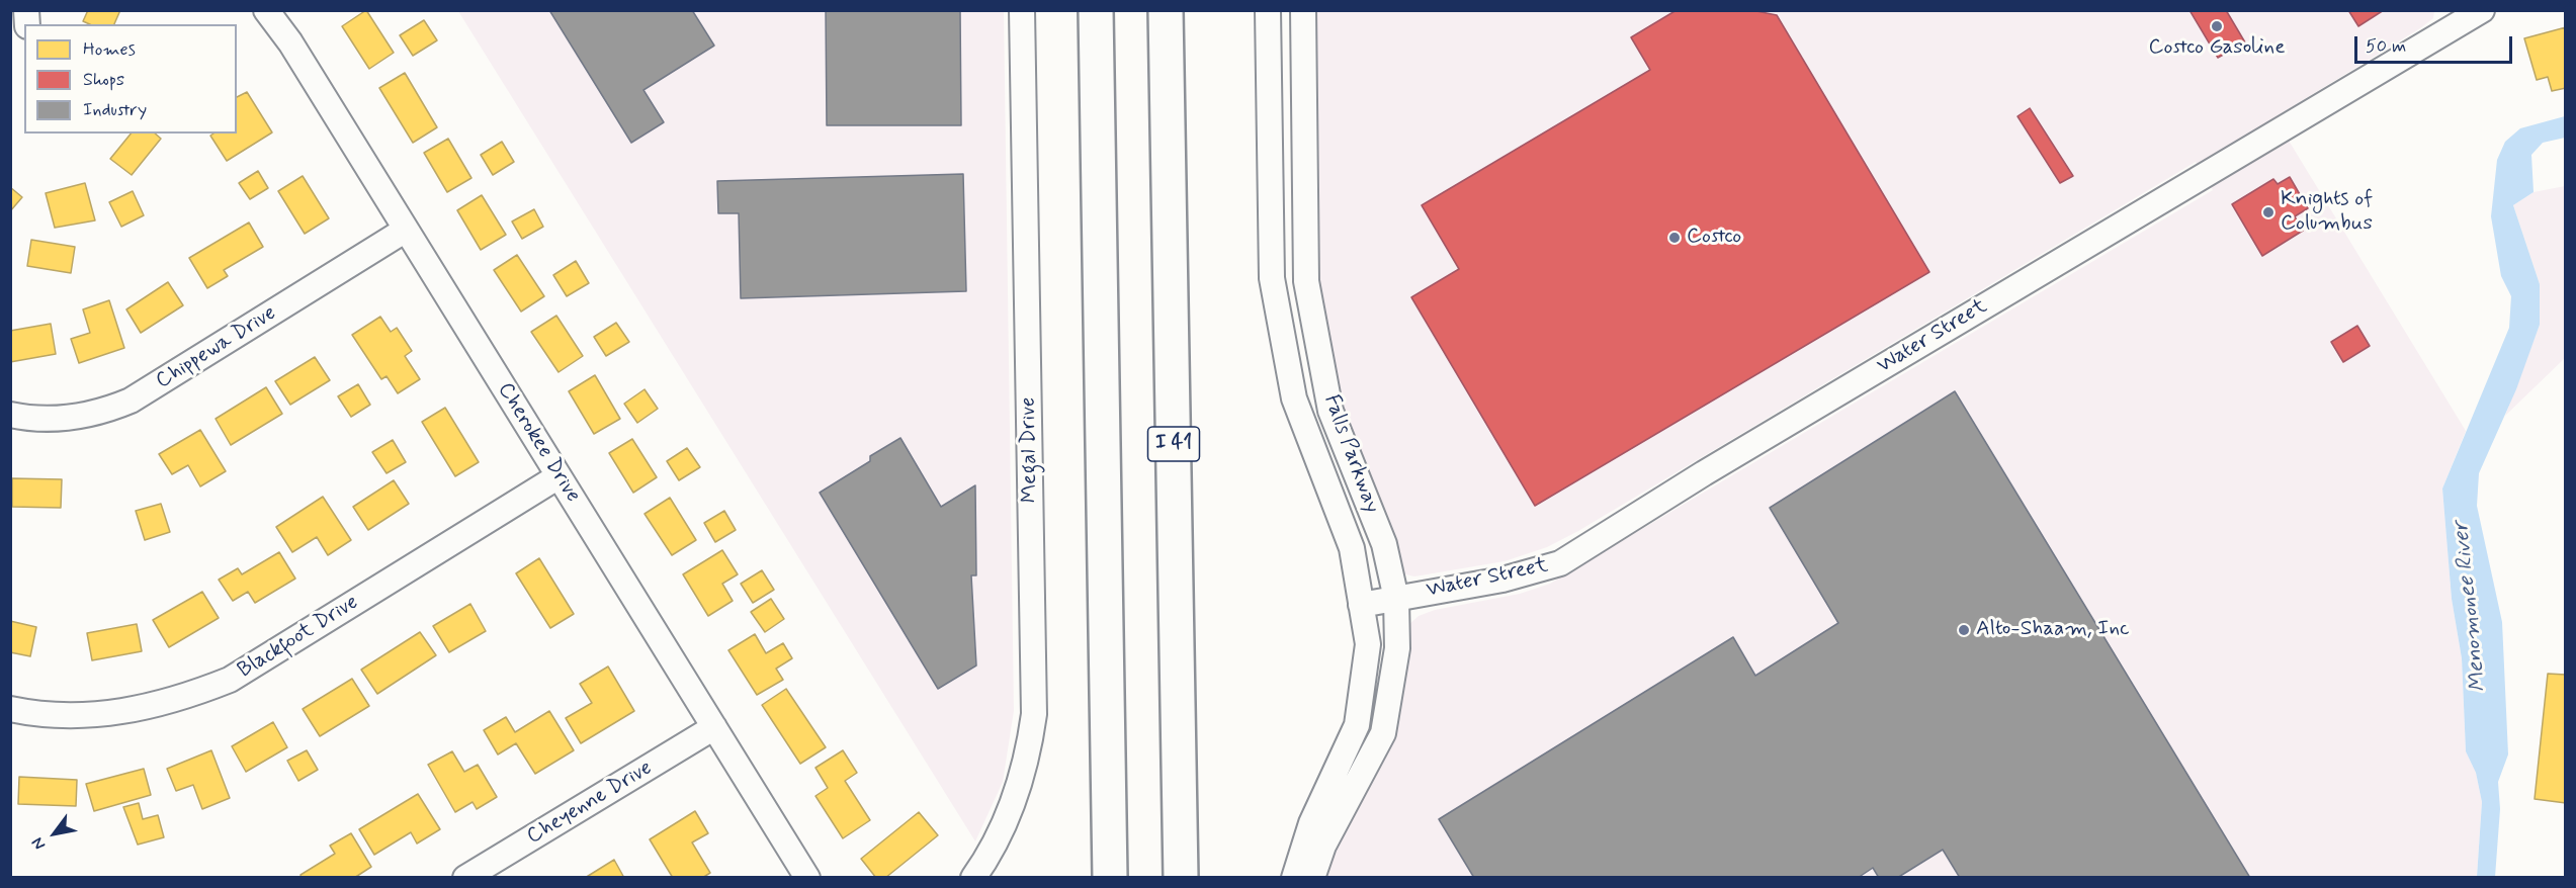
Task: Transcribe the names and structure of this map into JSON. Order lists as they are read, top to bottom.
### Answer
{
  "streets": {
    "highway": ["I 41"],
    "street": [
      "Water Street",
      "Chippewa Drive",
      "Cherokee Drive",
      "Megal Drive",
      "Falls Parkway",
      "Blackfoot Drive",
      "Cheyenne Drive"
    ]
  },
  "crossings": [
    ["Water Street", "Falls Parkway"],
    ["Chippewa Drive", "Cherokee Drive"],
    ["Cherokee Drive", "Blackfoot Drive"],
    ["Cherokee Drive", "Cheyenne Drive"]
  ],
  "water": ["Menomonee River"],
  "places": [
    "Costco Gasoline",
    "Knights of Columbus",
    "Costco",
    "Alto-Shaam, Inc"
  ],
  "legend": ["Homes", "Shops", "Industry"],
  "scale_bar": "50 m",
  "north": "bottom left"
}
